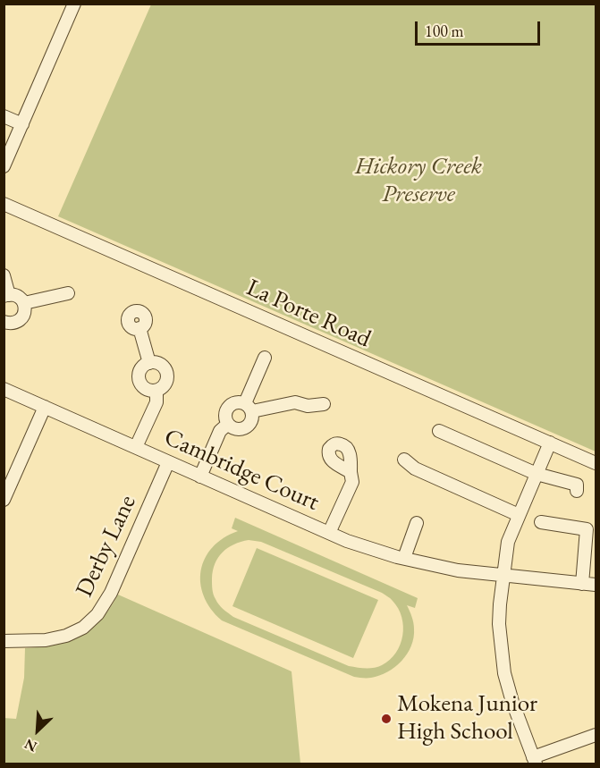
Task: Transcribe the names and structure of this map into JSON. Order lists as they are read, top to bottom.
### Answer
{
  "streets": {
    "street": ["La Porte Road", "Cambridge Court", "Derby Lane"]
  },
  "crossings": [
    ["Cambridge Court", "Derby Lane"]
  ],
  "parks": ["Hickory Creek Preserve"],
  "places": ["Mokena Junior High School"],
  "scale_bar": "100 m",
  "north": "bottom left"
}
